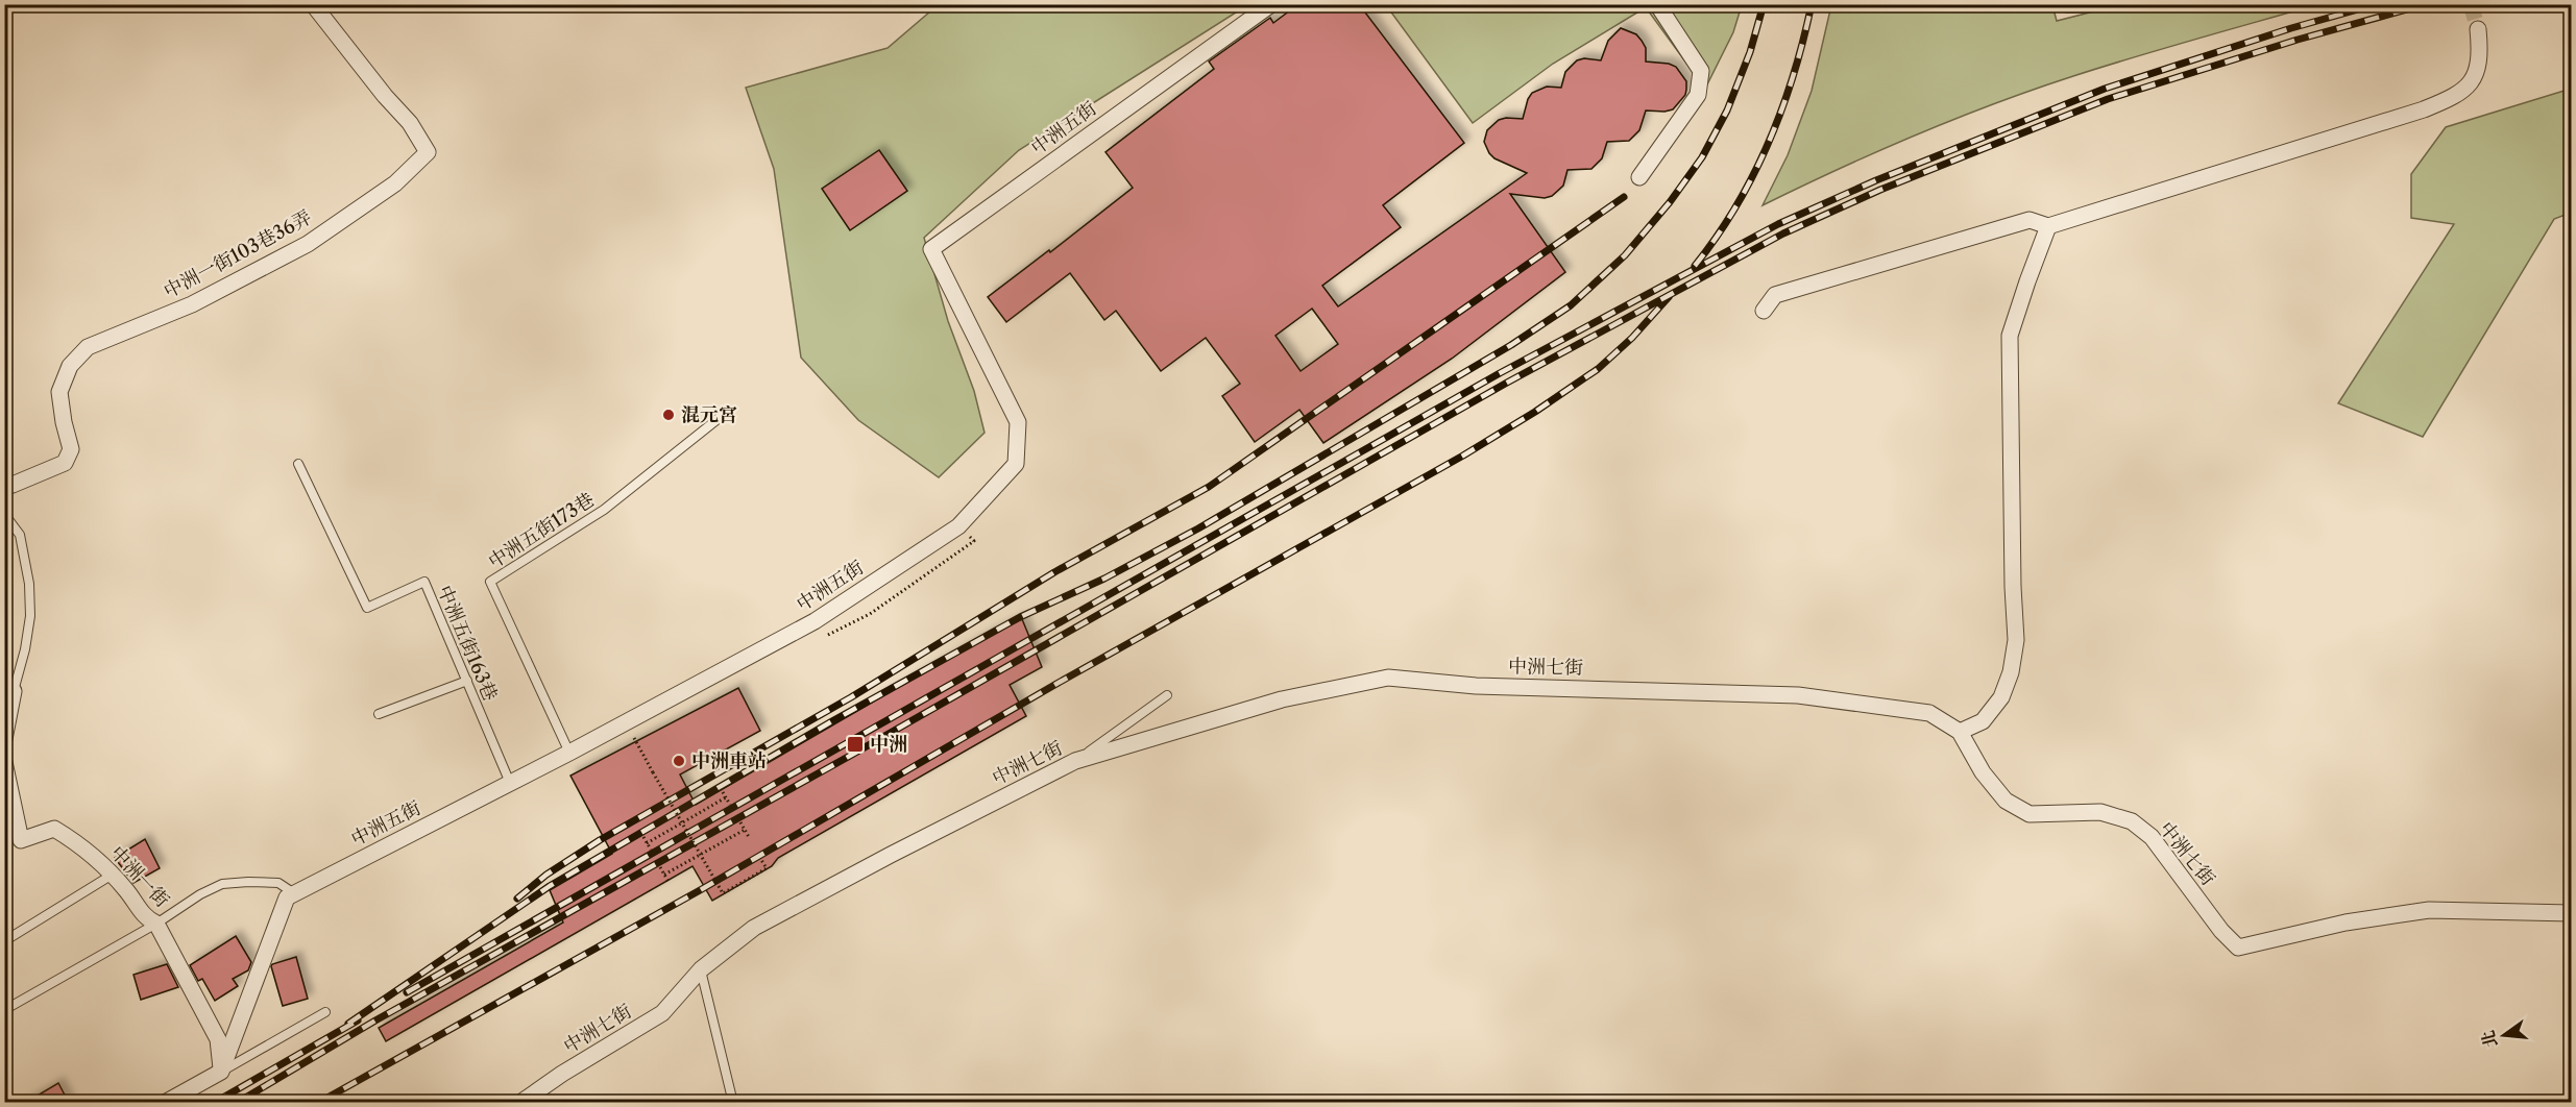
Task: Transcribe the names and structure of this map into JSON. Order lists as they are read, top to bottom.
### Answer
{
  "streets": {
    "street": [
      "中洲五街",
      "中洲一街103巷36弄",
      "中洲七街",
      "中洲一街"
    ],
    "lane": ["中洲五街173巷", "中洲五街163巷"]
  },
  "crossings": [
    ["中洲五街", "中洲五街173巷"],
    ["中洲五街", "中洲五街163巷"],
    ["中洲五街", "中洲一街"]
  ],
  "places": {
    "other": ["混元宮", "中洲車站"],
    "transit": ["中洲"]
  },
  "north": "left"
}
